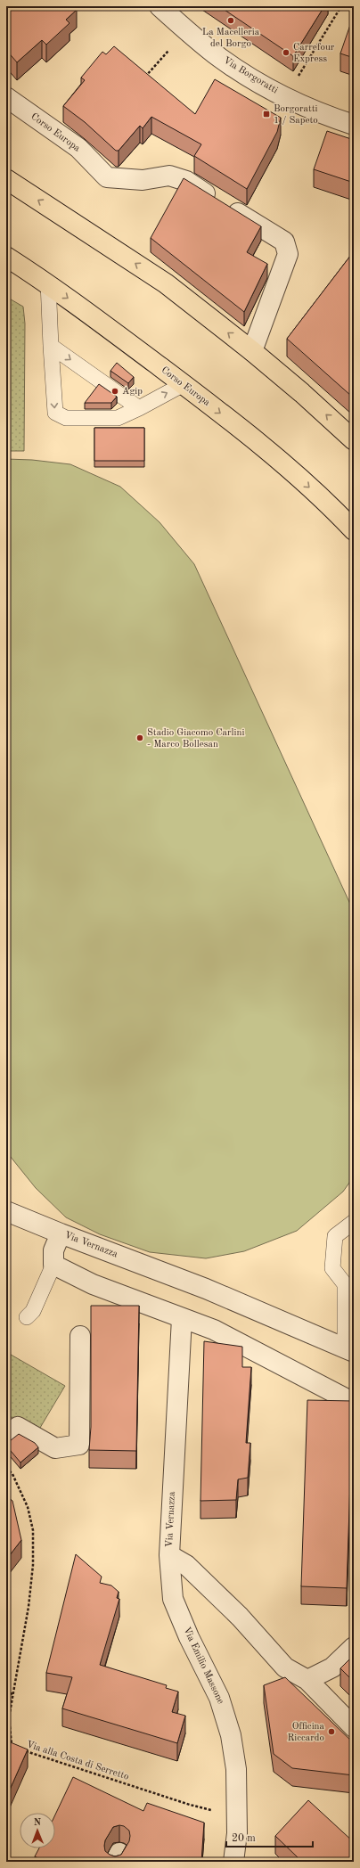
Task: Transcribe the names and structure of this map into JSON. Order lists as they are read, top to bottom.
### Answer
{
  "streets": {
    "main road": ["Corso Europa"],
    "street": ["Via Borgoratti", "Via Vernazza", "Via Emilio Massone"],
    "path": ["Via alla Costa di Serretto"]
  },
  "crossings": [
    ["Via Vernazza", "Via Emilio Massone"]
  ],
  "one_way": ["Corso Europa"],
  "places": {
    "other": [
      "La Macelleria del Borgo",
      "Carrefour Express",
      "Agip",
      "Stadio Giacomo Carlini - Marco Bollesan",
      "Officina Riccardo"
    ],
    "transit": ["Borgoratti 1 / Sapeto"]
  },
  "scale_bar": "20 m",
  "north": "top"
}
